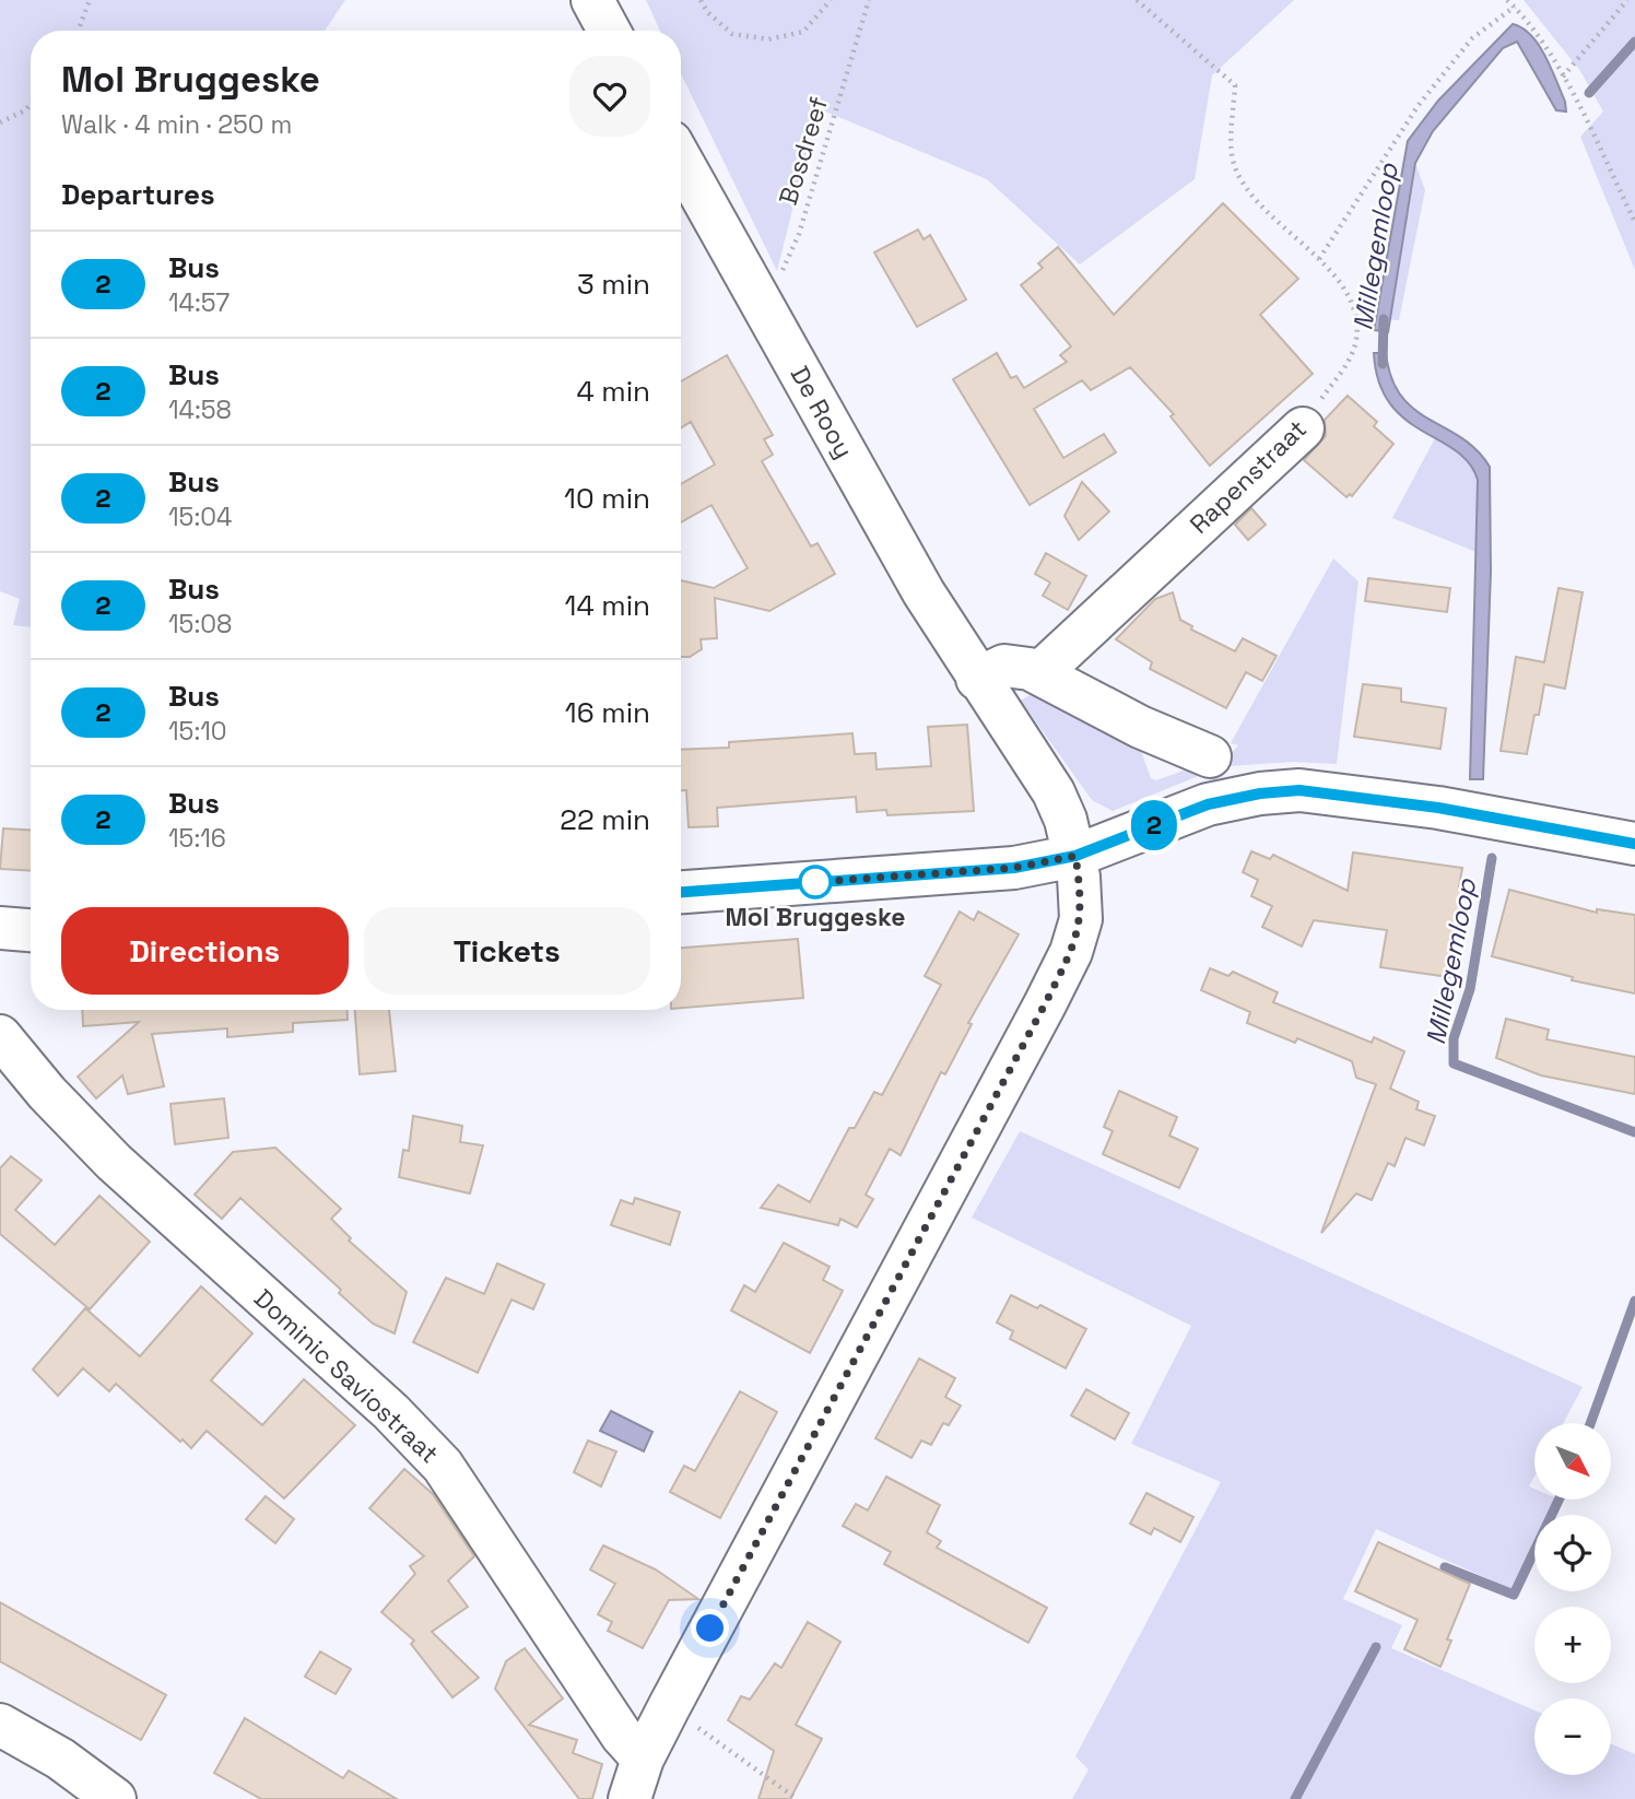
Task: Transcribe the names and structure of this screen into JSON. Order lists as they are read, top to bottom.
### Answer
{
  "streets": {
    "street": ["De Rooy", "Rapenstraat", "Dominic Saviostraat"],
    "path": ["Bosdreef"]
  },
  "crossings": [
    ["Bosdreef", "De Rooy"],
    ["De Rooy", "Dominic Saviostraat"]
  ],
  "water": ["Millegemloop"],
  "places": ["Mol Bruggeske"],
  "lines": ["bus line 2"],
  "north": "bottom right",
  "page": {
    "on_map": "2",
    "heading": [
      ["Mol Bruggeske", "Walk · 4 min · 250 m"],
      "Departures"
    ],
    "list": [
      {
        "mark": "2",
        "name": "Bus",
        "note": "14:57",
        "value": "3 min"
      },
      {
        "mark": "2",
        "name": "Bus",
        "note": "14:58",
        "value": "4 min"
      },
      {
        "mark": "2",
        "name": "Bus",
        "note": "15:04",
        "value": "10 min"
      },
      {
        "mark": "2",
        "name": "Bus",
        "note": "15:08",
        "value": "14 min"
      },
      {
        "mark": "2",
        "name": "Bus",
        "note": "15:10",
        "value": "16 min"
      },
      {
        "mark": "2",
        "name": "Bus",
        "note": "15:16",
        "value": "22 min"
      }
    ],
    "buttons": ["Directions", "Tickets"],
    "map_buttons": ["+", "−"]
  }
}
